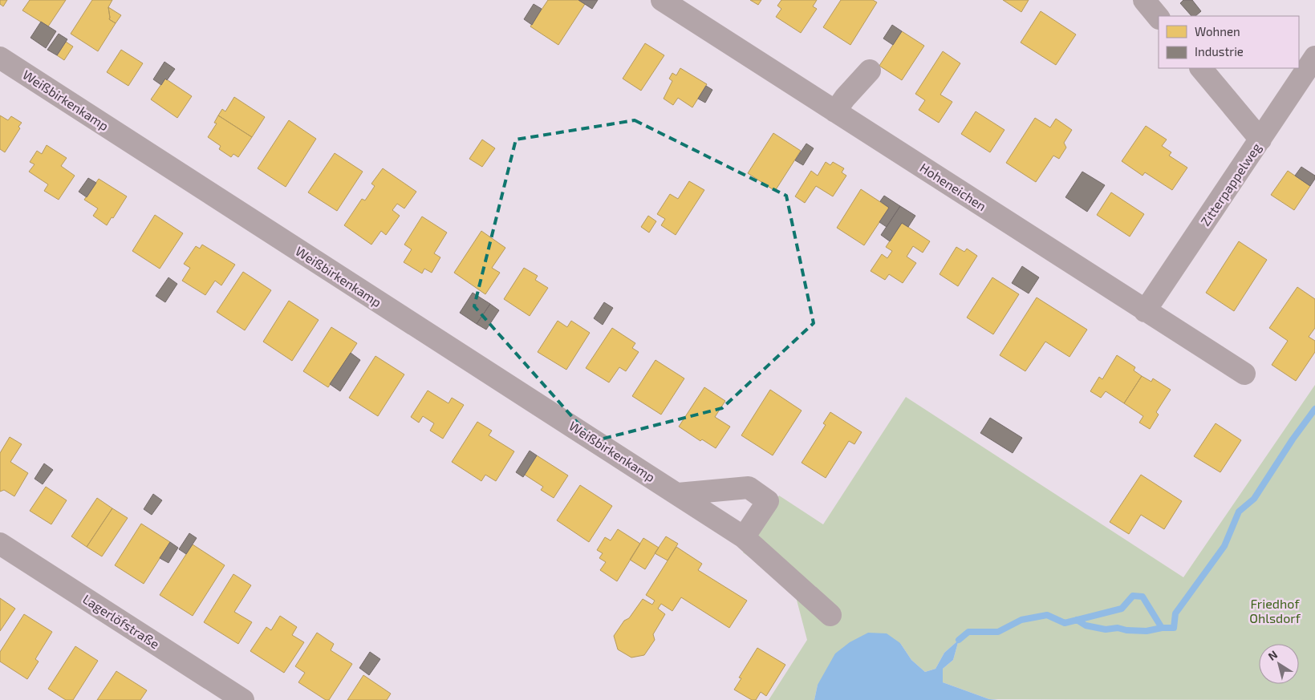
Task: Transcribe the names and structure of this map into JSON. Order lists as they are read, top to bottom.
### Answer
{
  "streets": {
    "street": [
      "Weißbirkenkamp",
      "Zitterpappelweg",
      "Hoheneichen",
      "Lagerlöfstraße"
    ]
  },
  "crossings": [
    ["Zitterpappelweg", "Hoheneichen"]
  ],
  "parks": ["Friedhof Ohlsdorf"],
  "legend": ["Wohnen", "Industrie"],
  "north": "top left"
}
